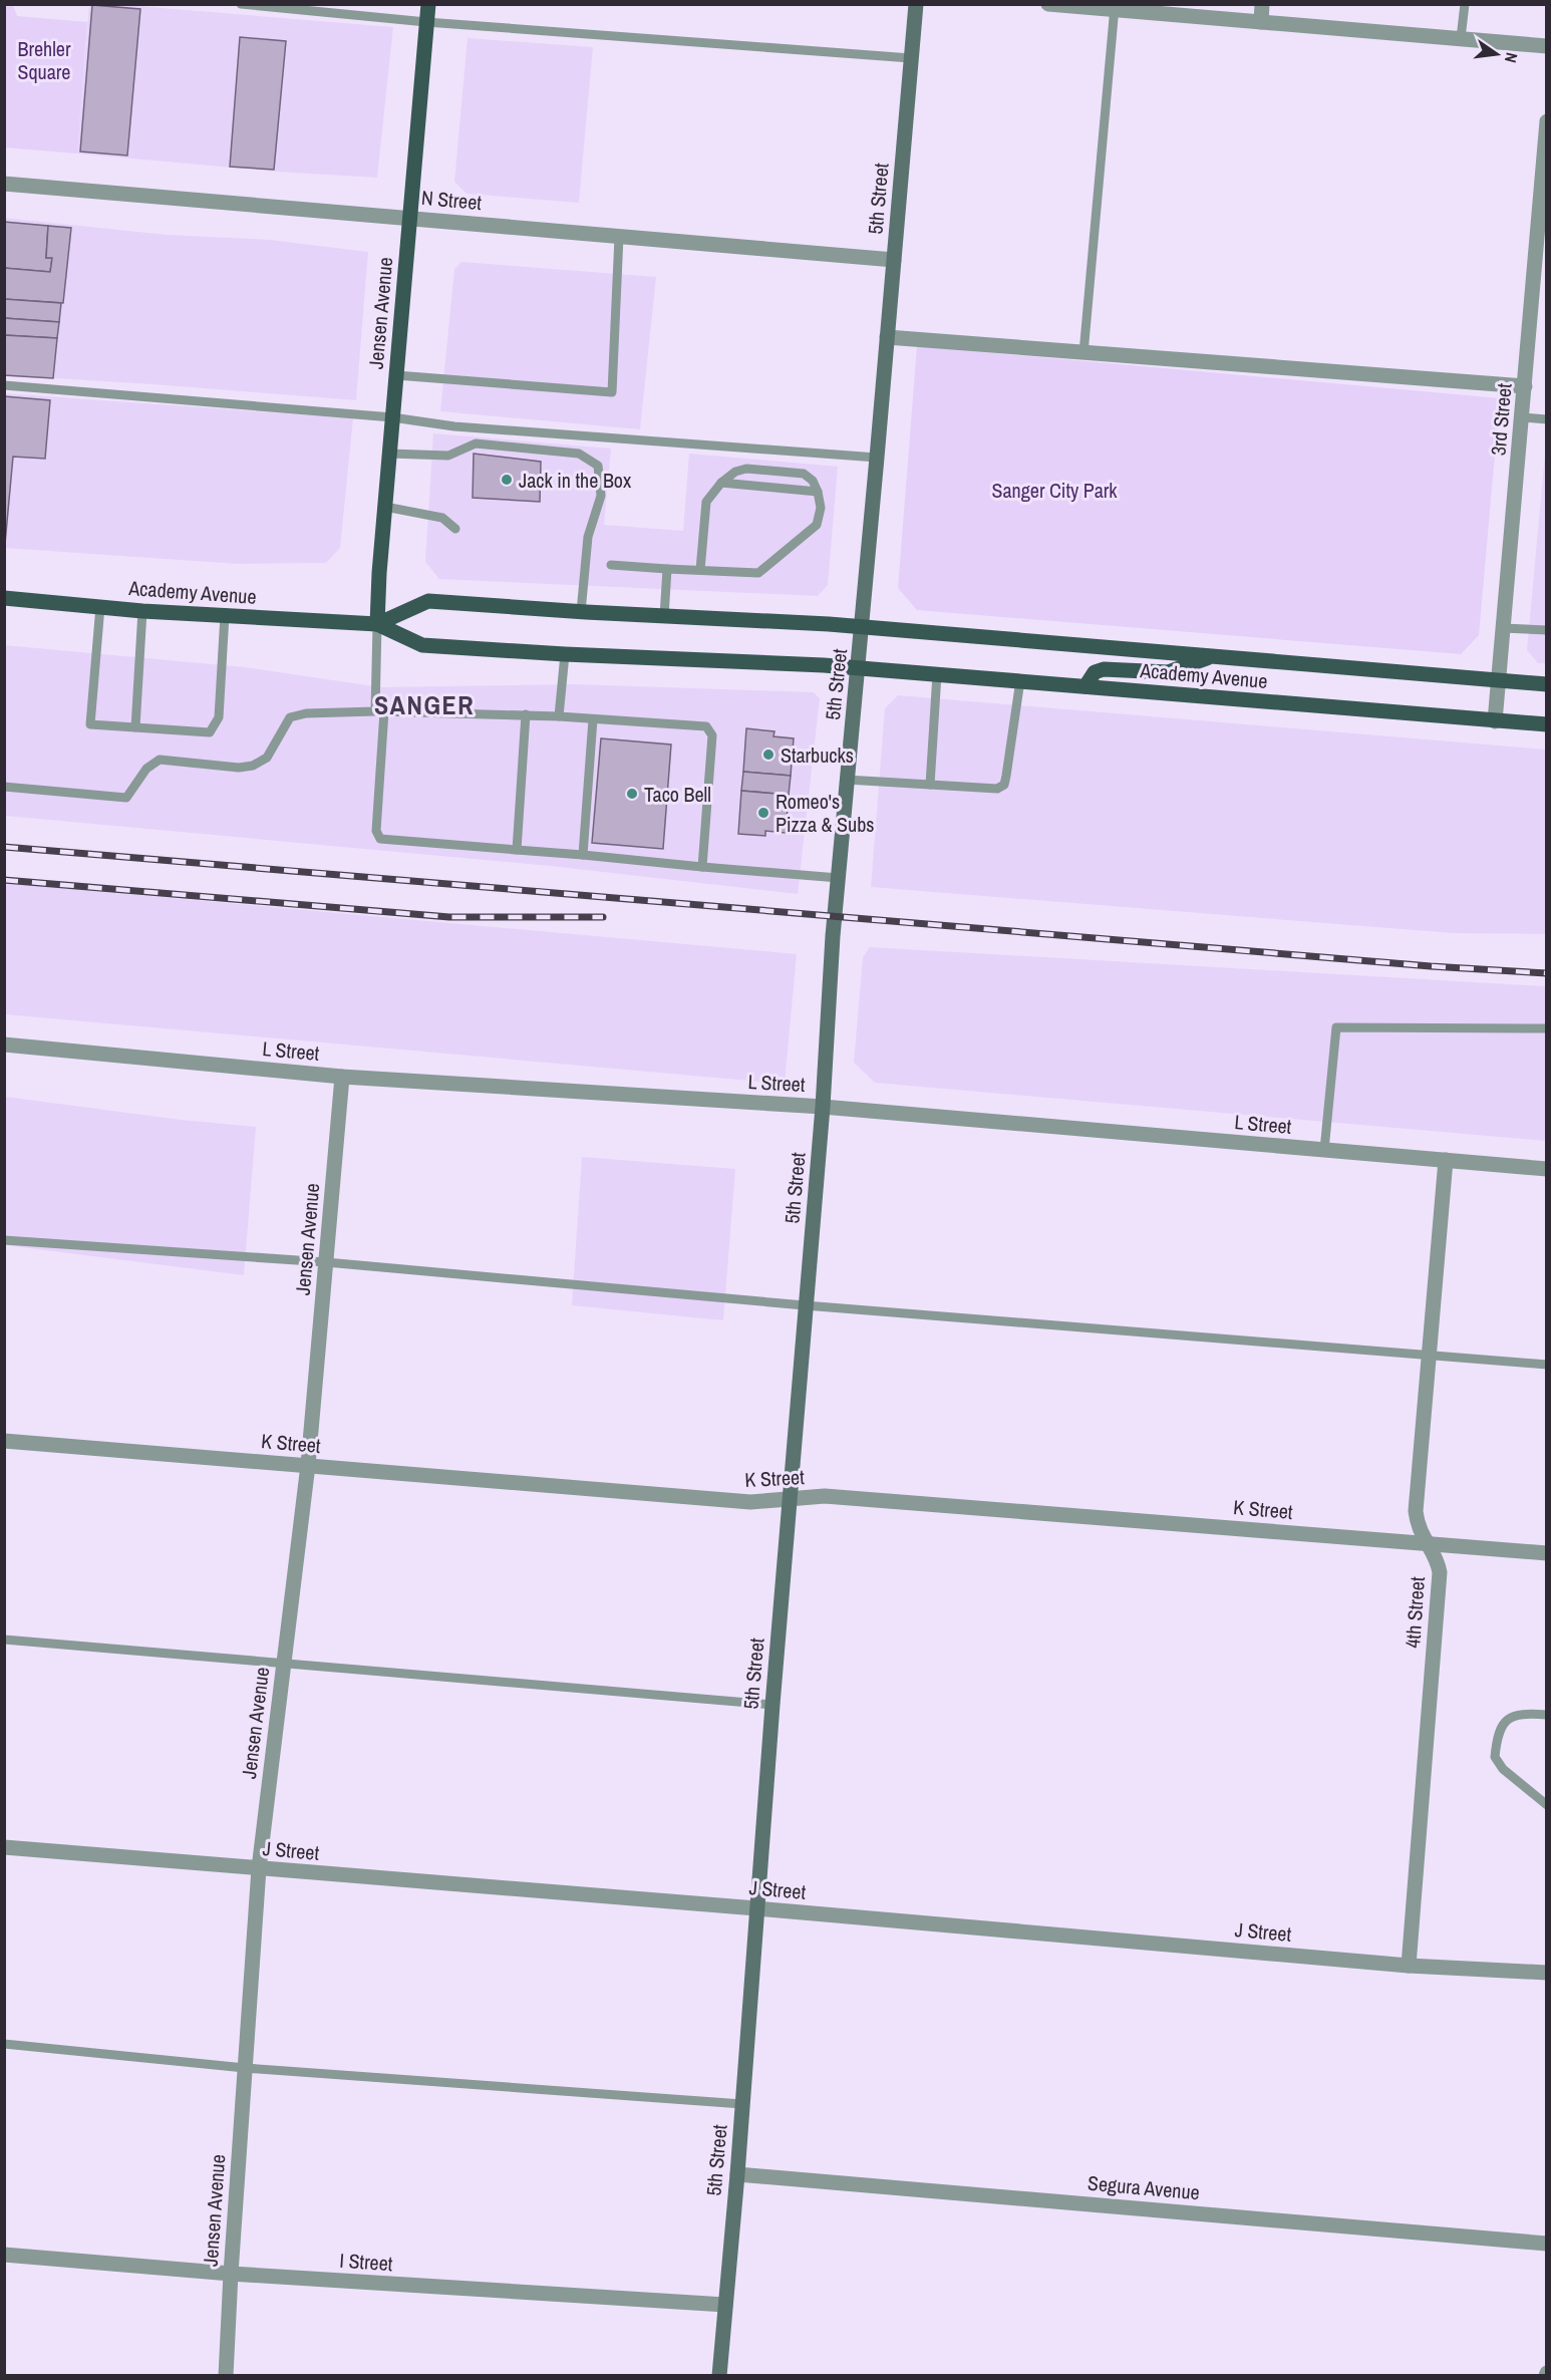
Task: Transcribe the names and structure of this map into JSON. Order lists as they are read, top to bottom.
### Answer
{
  "streets": {
    "main road": ["Jensen Avenue", "Academy Avenue"],
    "street": [
      "5th Street",
      "N Street",
      "3rd Street",
      "L Street",
      "K Street",
      "4th Street",
      "J Street",
      "Segura Avenue",
      "I Street"
    ]
  },
  "crossings": [
    ["5th Street", "N Street"],
    ["5th Street", "Academy Avenue"],
    ["5th Street", "L Street"],
    ["5th Street", "K Street"],
    ["5th Street", "J Street"],
    ["5th Street", "Segura Avenue"],
    ["5th Street", "I Street"],
    ["N Street", "Jensen Avenue"],
    ["Jensen Avenue", "Academy Avenue"],
    ["Jensen Avenue", "L Street"],
    ["Jensen Avenue", "K Street"],
    ["Jensen Avenue", "J Street"],
    ["Jensen Avenue", "I Street"],
    ["3rd Street", "Academy Avenue"],
    ["L Street", "4th Street"],
    ["K Street", "4th Street"],
    ["4th Street", "J Street"]
  ],
  "districts": ["SANGER"],
  "parks": ["Brehler Square", "Sanger City Park"],
  "places": [
    "Jack in the Box",
    "Starbucks",
    "Taco Bell",
    "Romeo's Pizza & Subs"
  ],
  "north": "right"
}
